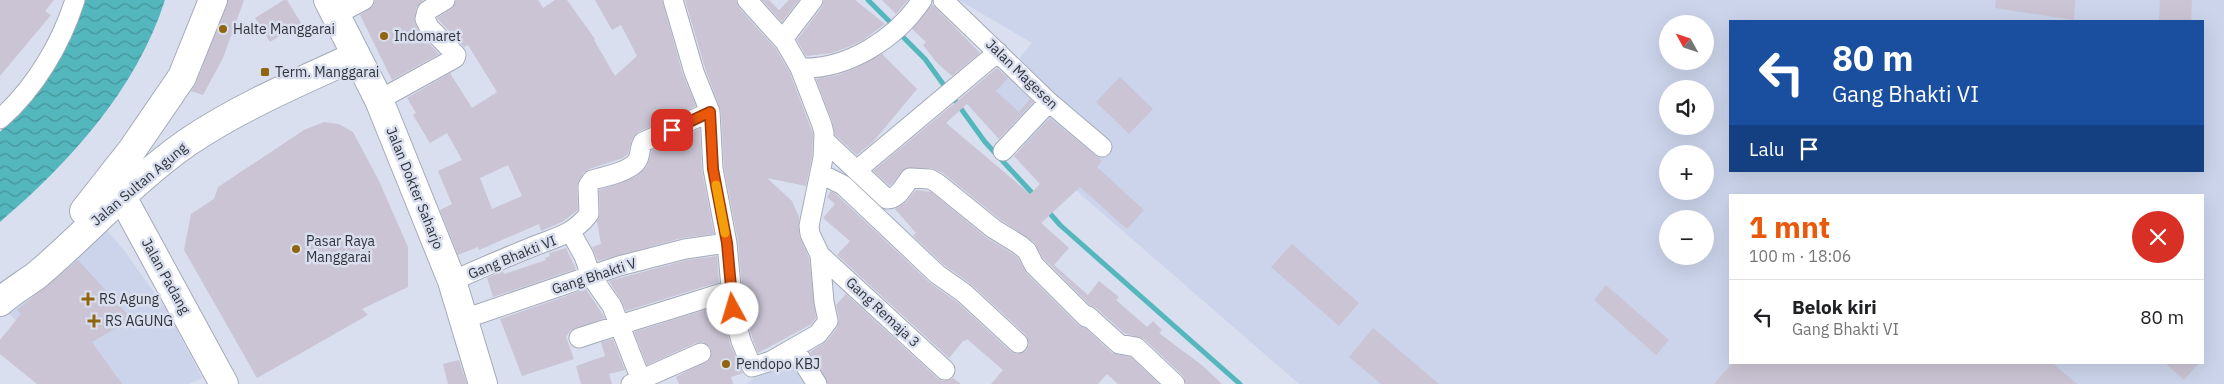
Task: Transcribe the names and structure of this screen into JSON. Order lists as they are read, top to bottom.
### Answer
{
  "streets": {
    "main road": ["Jalan Sultan Agung", "Jalan Dokter Saharjo", "Jalan Padang"],
    "street": [
      "Jalan Magesen",
      "Gang Bhakti VI",
      "Gang Bhakti V",
      "Gang Remaja 3"
    ]
  },
  "crossings": [
    ["Jalan Sultan Agung", "Jalan Dokter Saharjo"],
    ["Jalan Sultan Agung", "Jalan Padang"],
    ["Jalan Dokter Saharjo", "Gang Bhakti VI"],
    ["Jalan Dokter Saharjo", "Gang Bhakti V"],
    ["Gang Bhakti VI", "Gang Bhakti V"]
  ],
  "places": {
    "other": [
      "Halte Manggarai",
      "Indomaret",
      "Pasar Raya Manggarai",
      "Pendopo KBJ"
    ],
    "transit": ["Term. Manggarai"],
    "health": ["RS Agung", "RS AGUNG"]
  },
  "north": "top left",
  "page": {
    "map_buttons": ["+", "−"],
    "turn": ["80 m", "Gang Bhakti VI"],
    "then": "Lalu",
    "heading": ["1 mnt", "100 m · 18:06"],
    "list": [
      {
        "name": "Belok kiri",
        "note": "Gang Bhakti VI",
        "value": "80 m"
      }
    ]
  }
}
